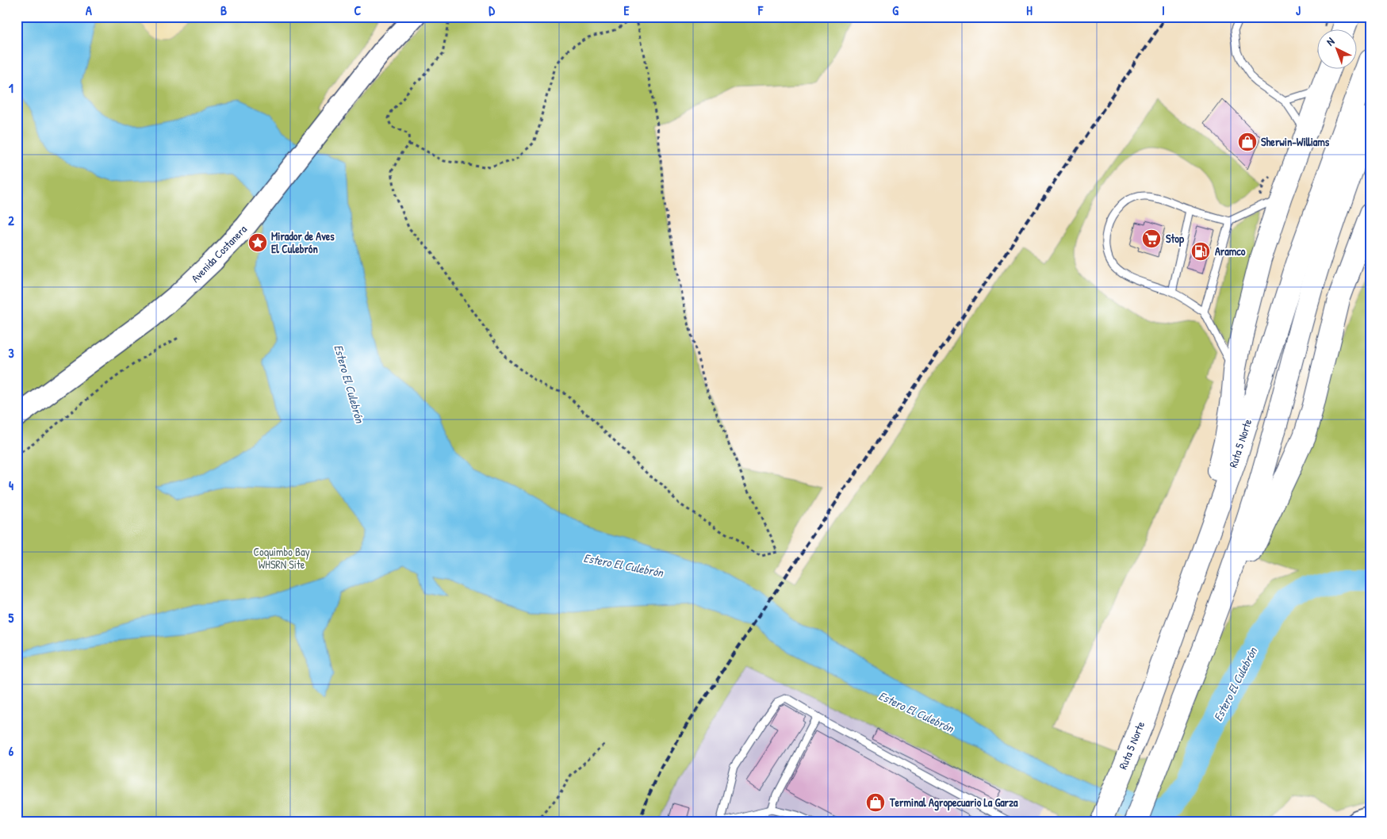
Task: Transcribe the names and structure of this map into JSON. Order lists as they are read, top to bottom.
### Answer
{
  "streets": {
    "highway": ["Ruta 5 Norte"],
    "main road": ["Avenida Costanera"]
  },
  "water": ["Estero El Culebrón"],
  "parks": ["Coquimbo Bay WHSRN Site"],
  "places": {
    "shop": ["Sherwin-Williams", "Terminal Agropecuario La Garza"],
    "supermarket": ["Stop"],
    "place": ["Mirador de Aves El Culebrón"],
    "fuel station": ["Aramco"]
  },
  "north": "top left",
  "grid": {
    "columns": [
      "A",
      "B",
      "C",
      "D",
      "E",
      "F",
      "G",
      "H",
      "I",
      "J"
    ],
    "rows": [
      "1",
      "2",
      "3",
      "4",
      "5",
      "6"
    ]
  }
}
